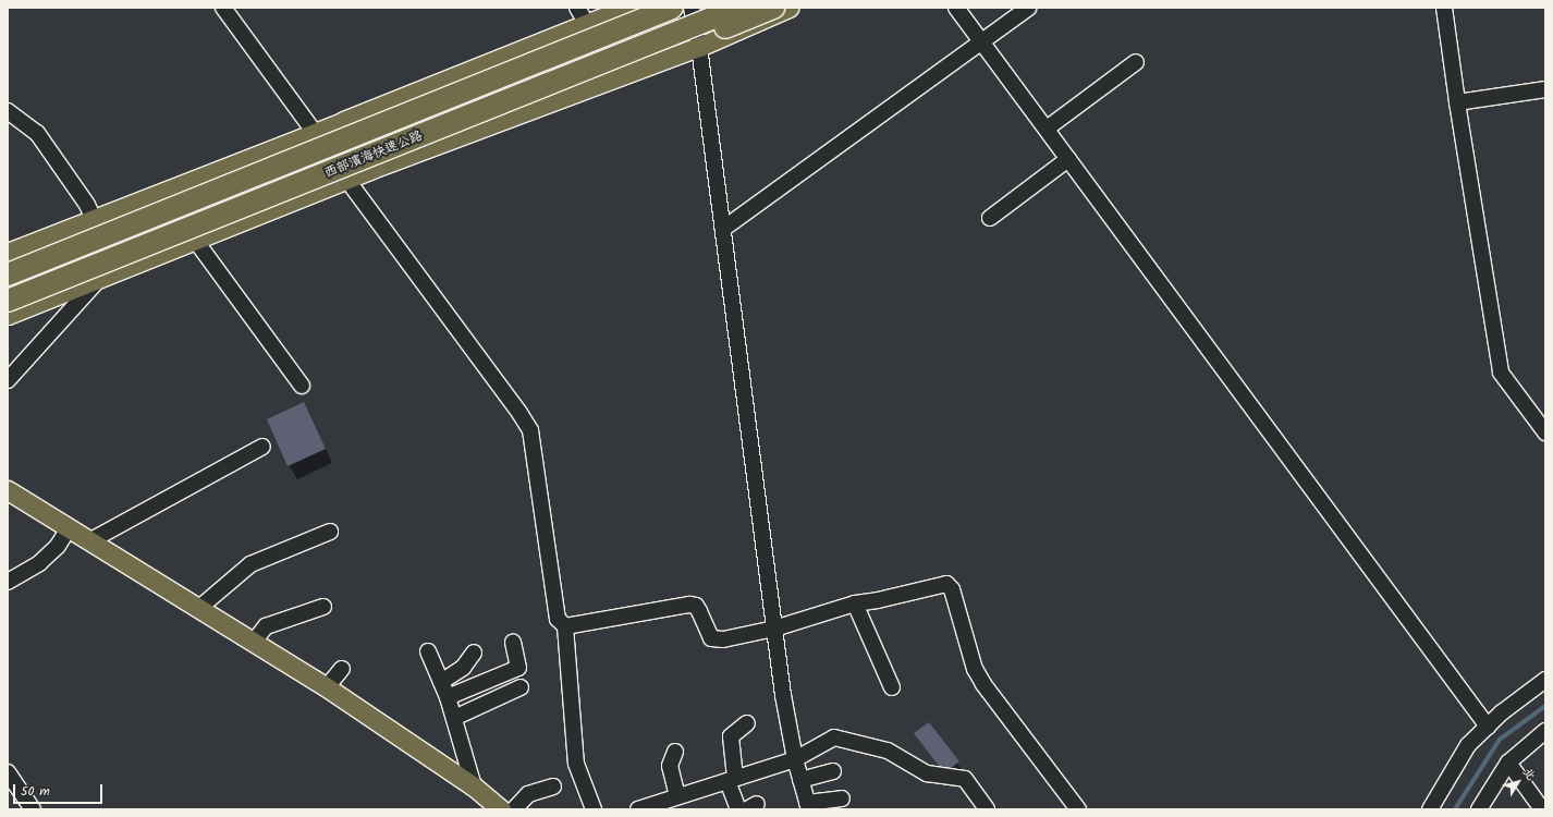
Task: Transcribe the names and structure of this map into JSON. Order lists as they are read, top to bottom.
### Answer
{
  "streets": {
    "highway": ["西部濱海快速公路"]
  },
  "scale_bar": "50 m",
  "north": "top right"
}
